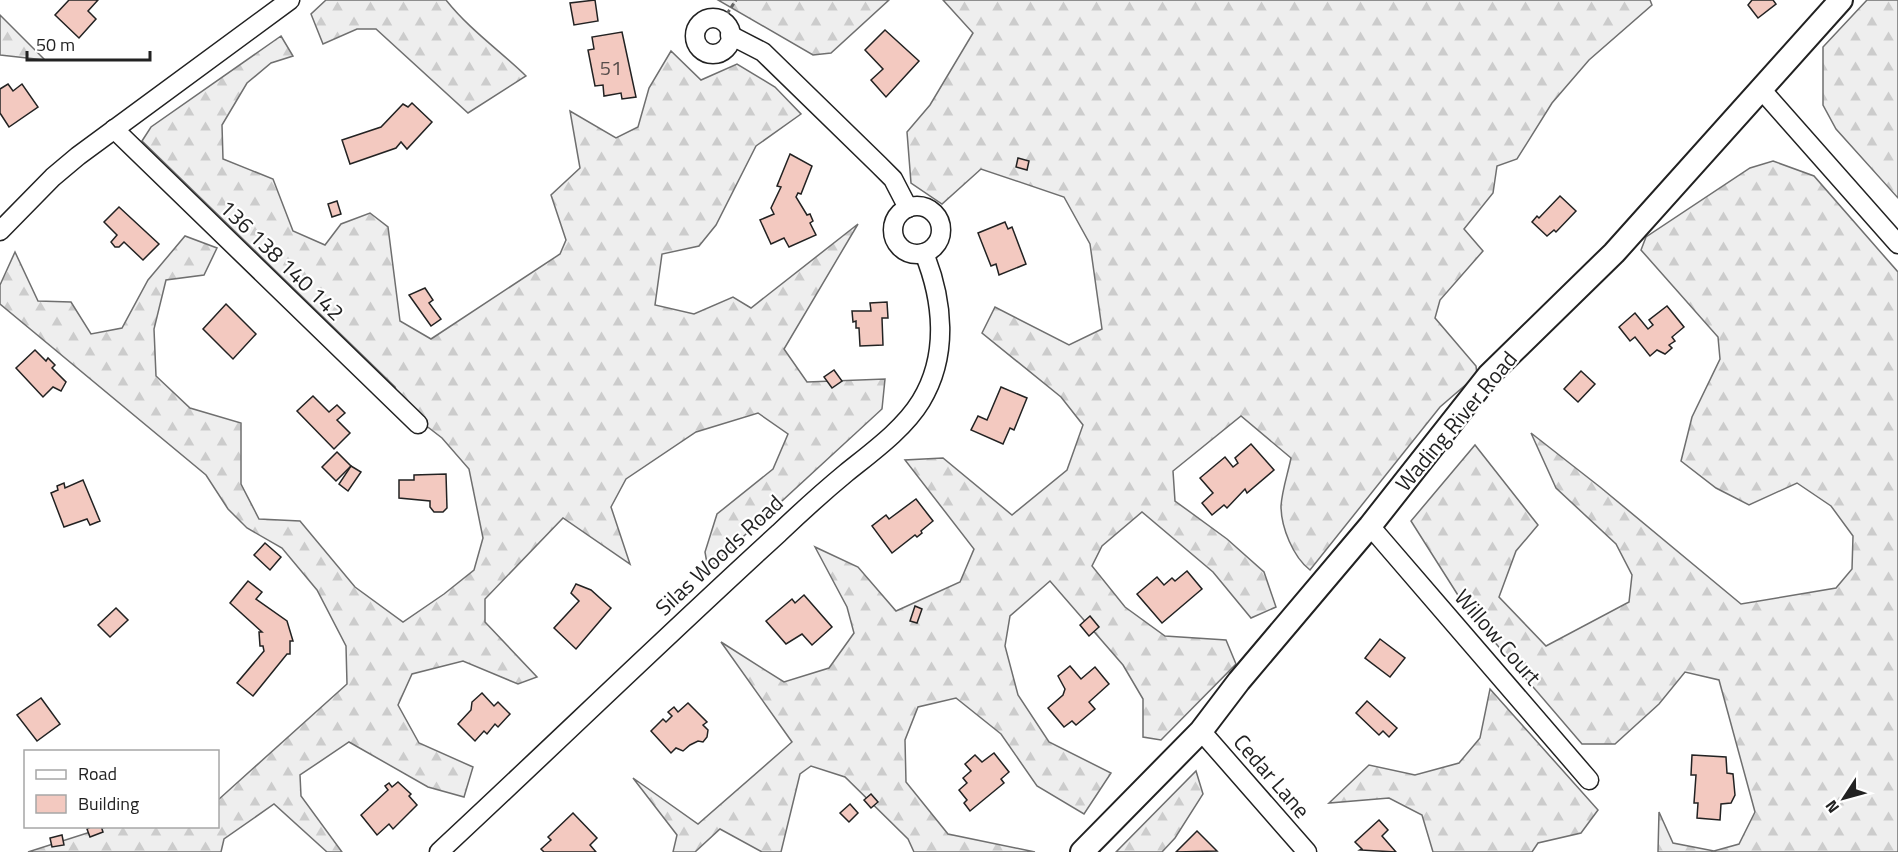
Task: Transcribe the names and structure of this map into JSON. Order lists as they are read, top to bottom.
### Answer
{
  "streets": {
    "main road": ["Wading River Road"],
    "street": [
      "136 138 140 142",
      "Silas Woods Road",
      "Willow Court",
      "Cedar Lane"
    ]
  },
  "crossings": [
    ["Wading River Road", "Willow Court"],
    ["Wading River Road", "Cedar Lane"]
  ],
  "house_numbers": ["51"],
  "legend": ["Road", "Building"],
  "scale_bar": "50 m",
  "north": "bottom left"
}
